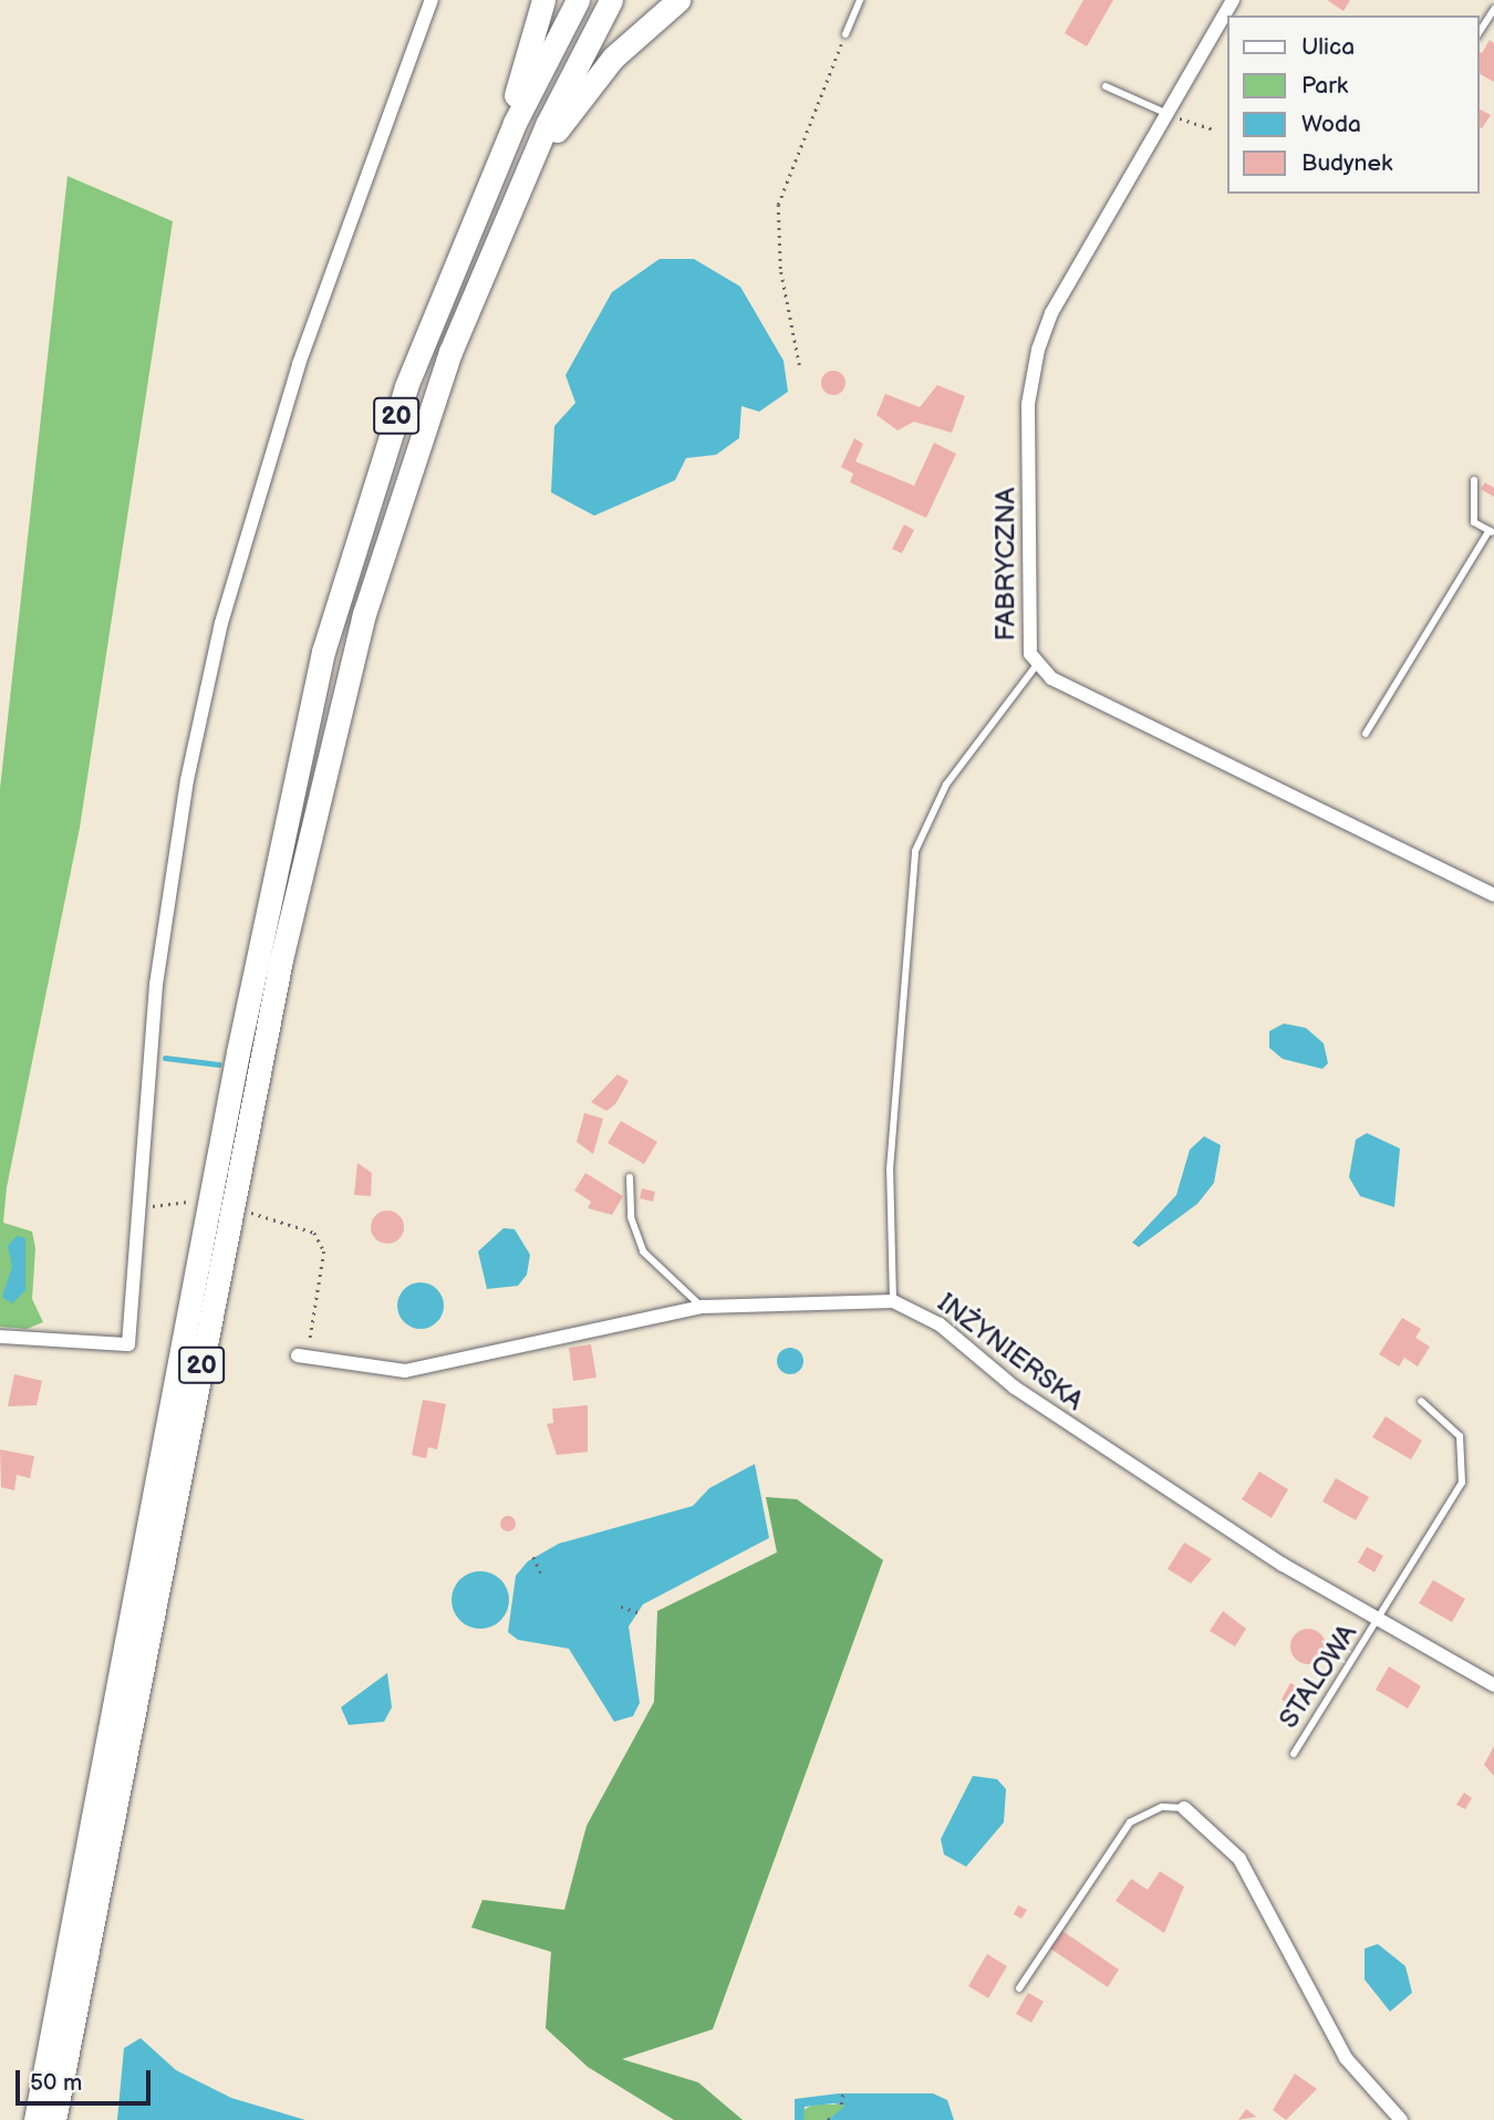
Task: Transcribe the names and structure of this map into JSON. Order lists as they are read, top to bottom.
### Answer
{
  "streets": {
    "main road": ["20"],
    "street": ["FABRYCZNA", "INŻYNIERSKA"],
    "lane": ["STALOWA"]
  },
  "crossings": [
    ["INŻYNIERSKA", "STALOWA"]
  ],
  "legend": [
    "Ulica",
    "Park",
    "Woda",
    "Budynek"
  ],
  "scale_bar": "50 m"
}
